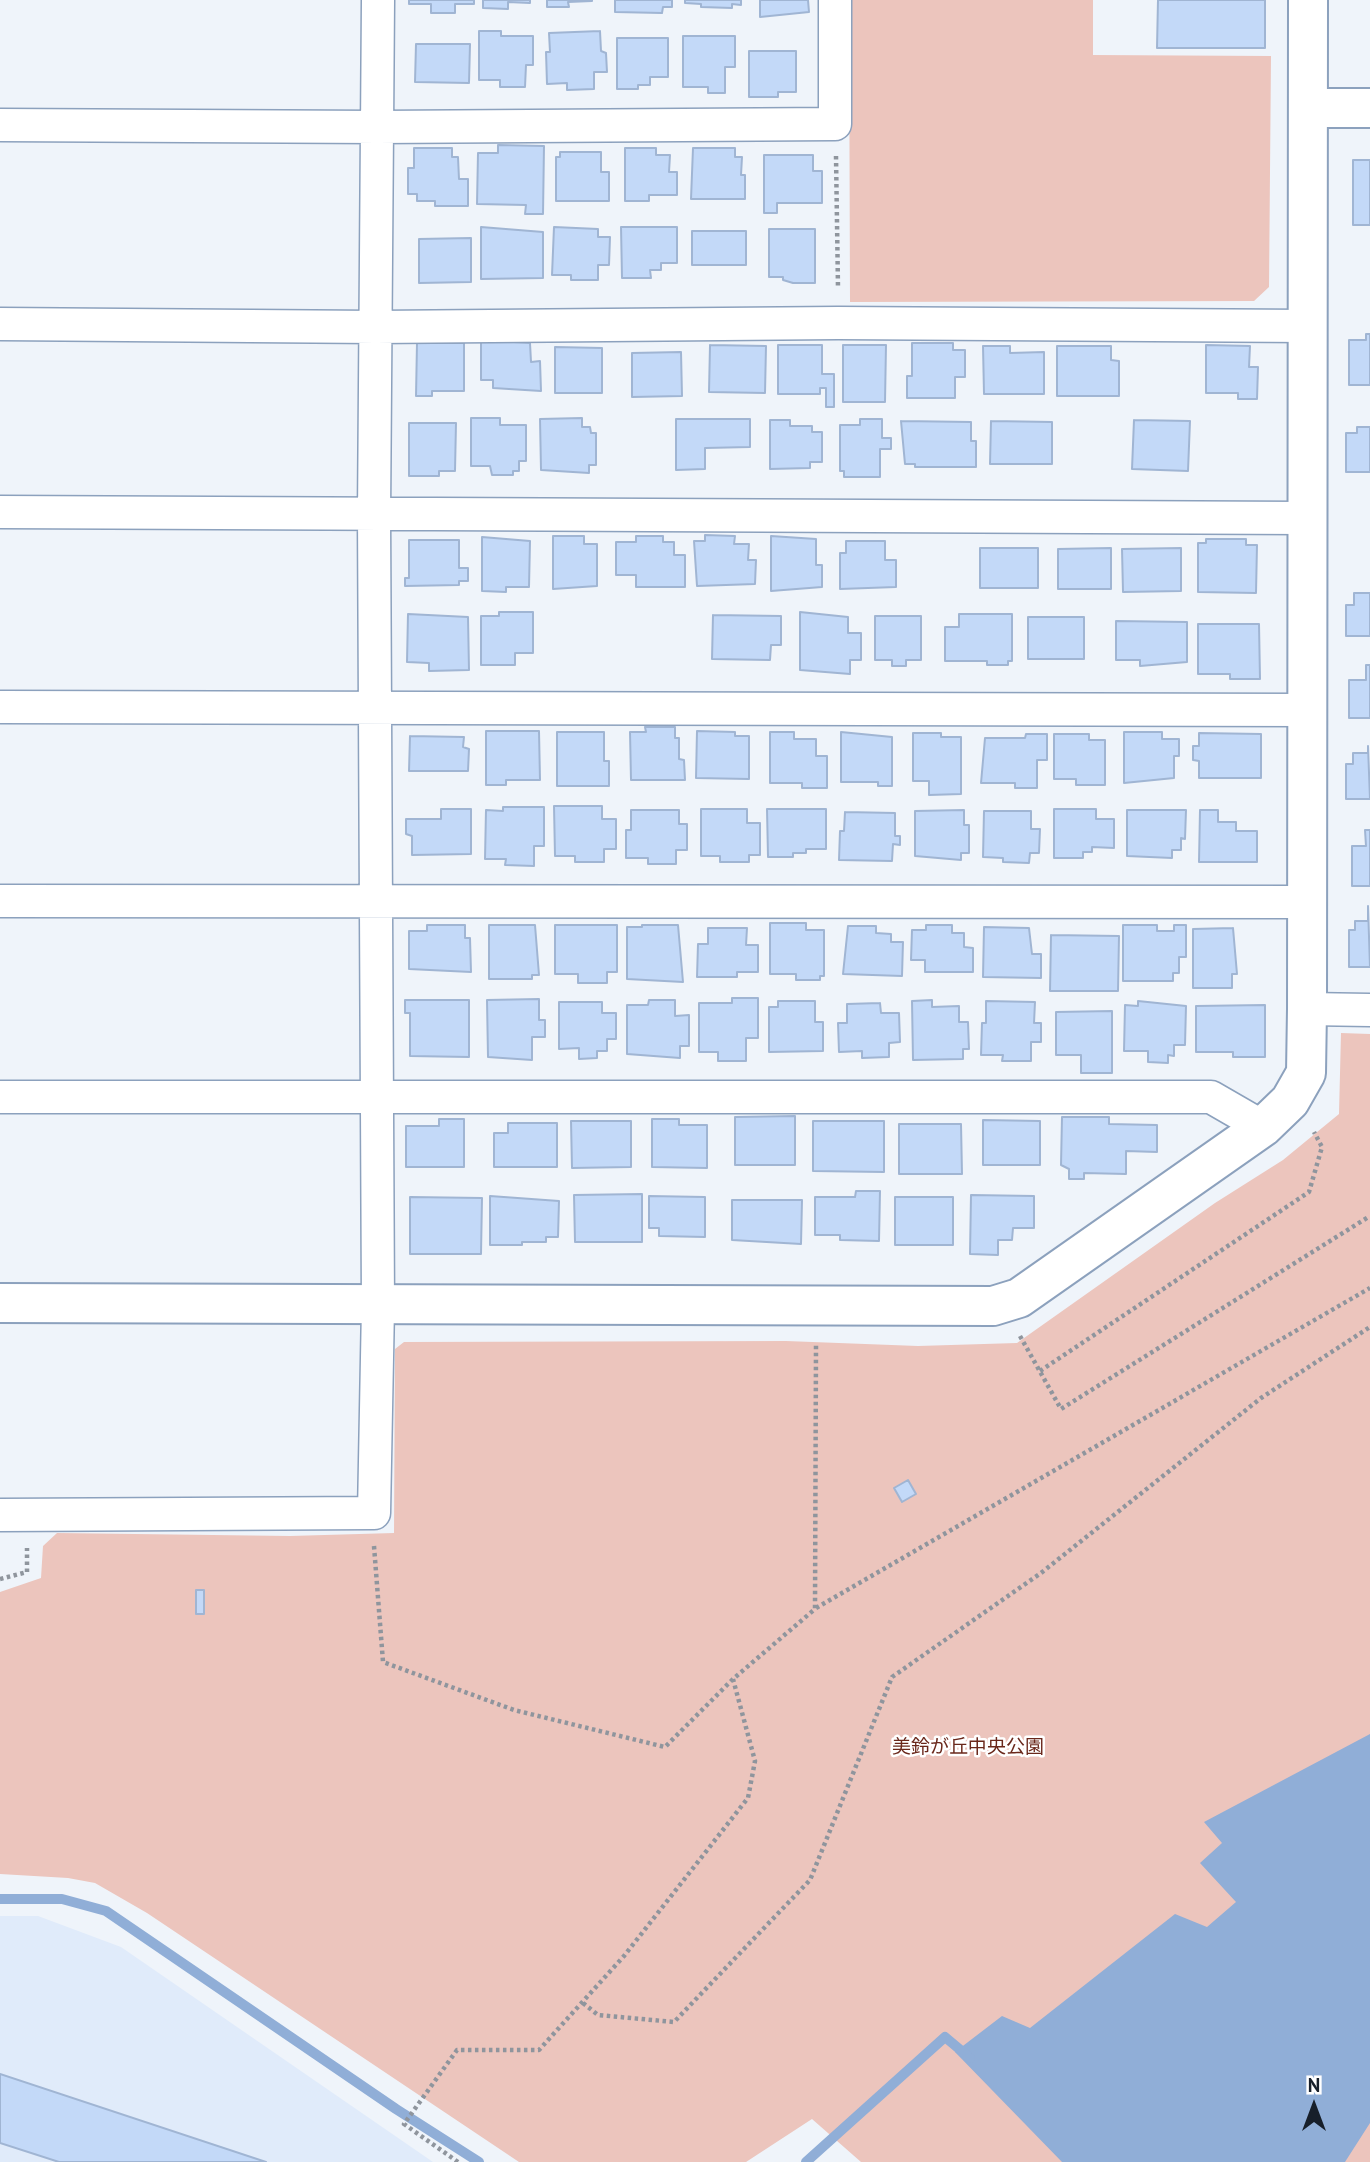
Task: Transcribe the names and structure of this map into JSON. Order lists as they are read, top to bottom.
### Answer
{
  "parks": ["美鈴が丘中央公園"],
  "north": "top"
}
